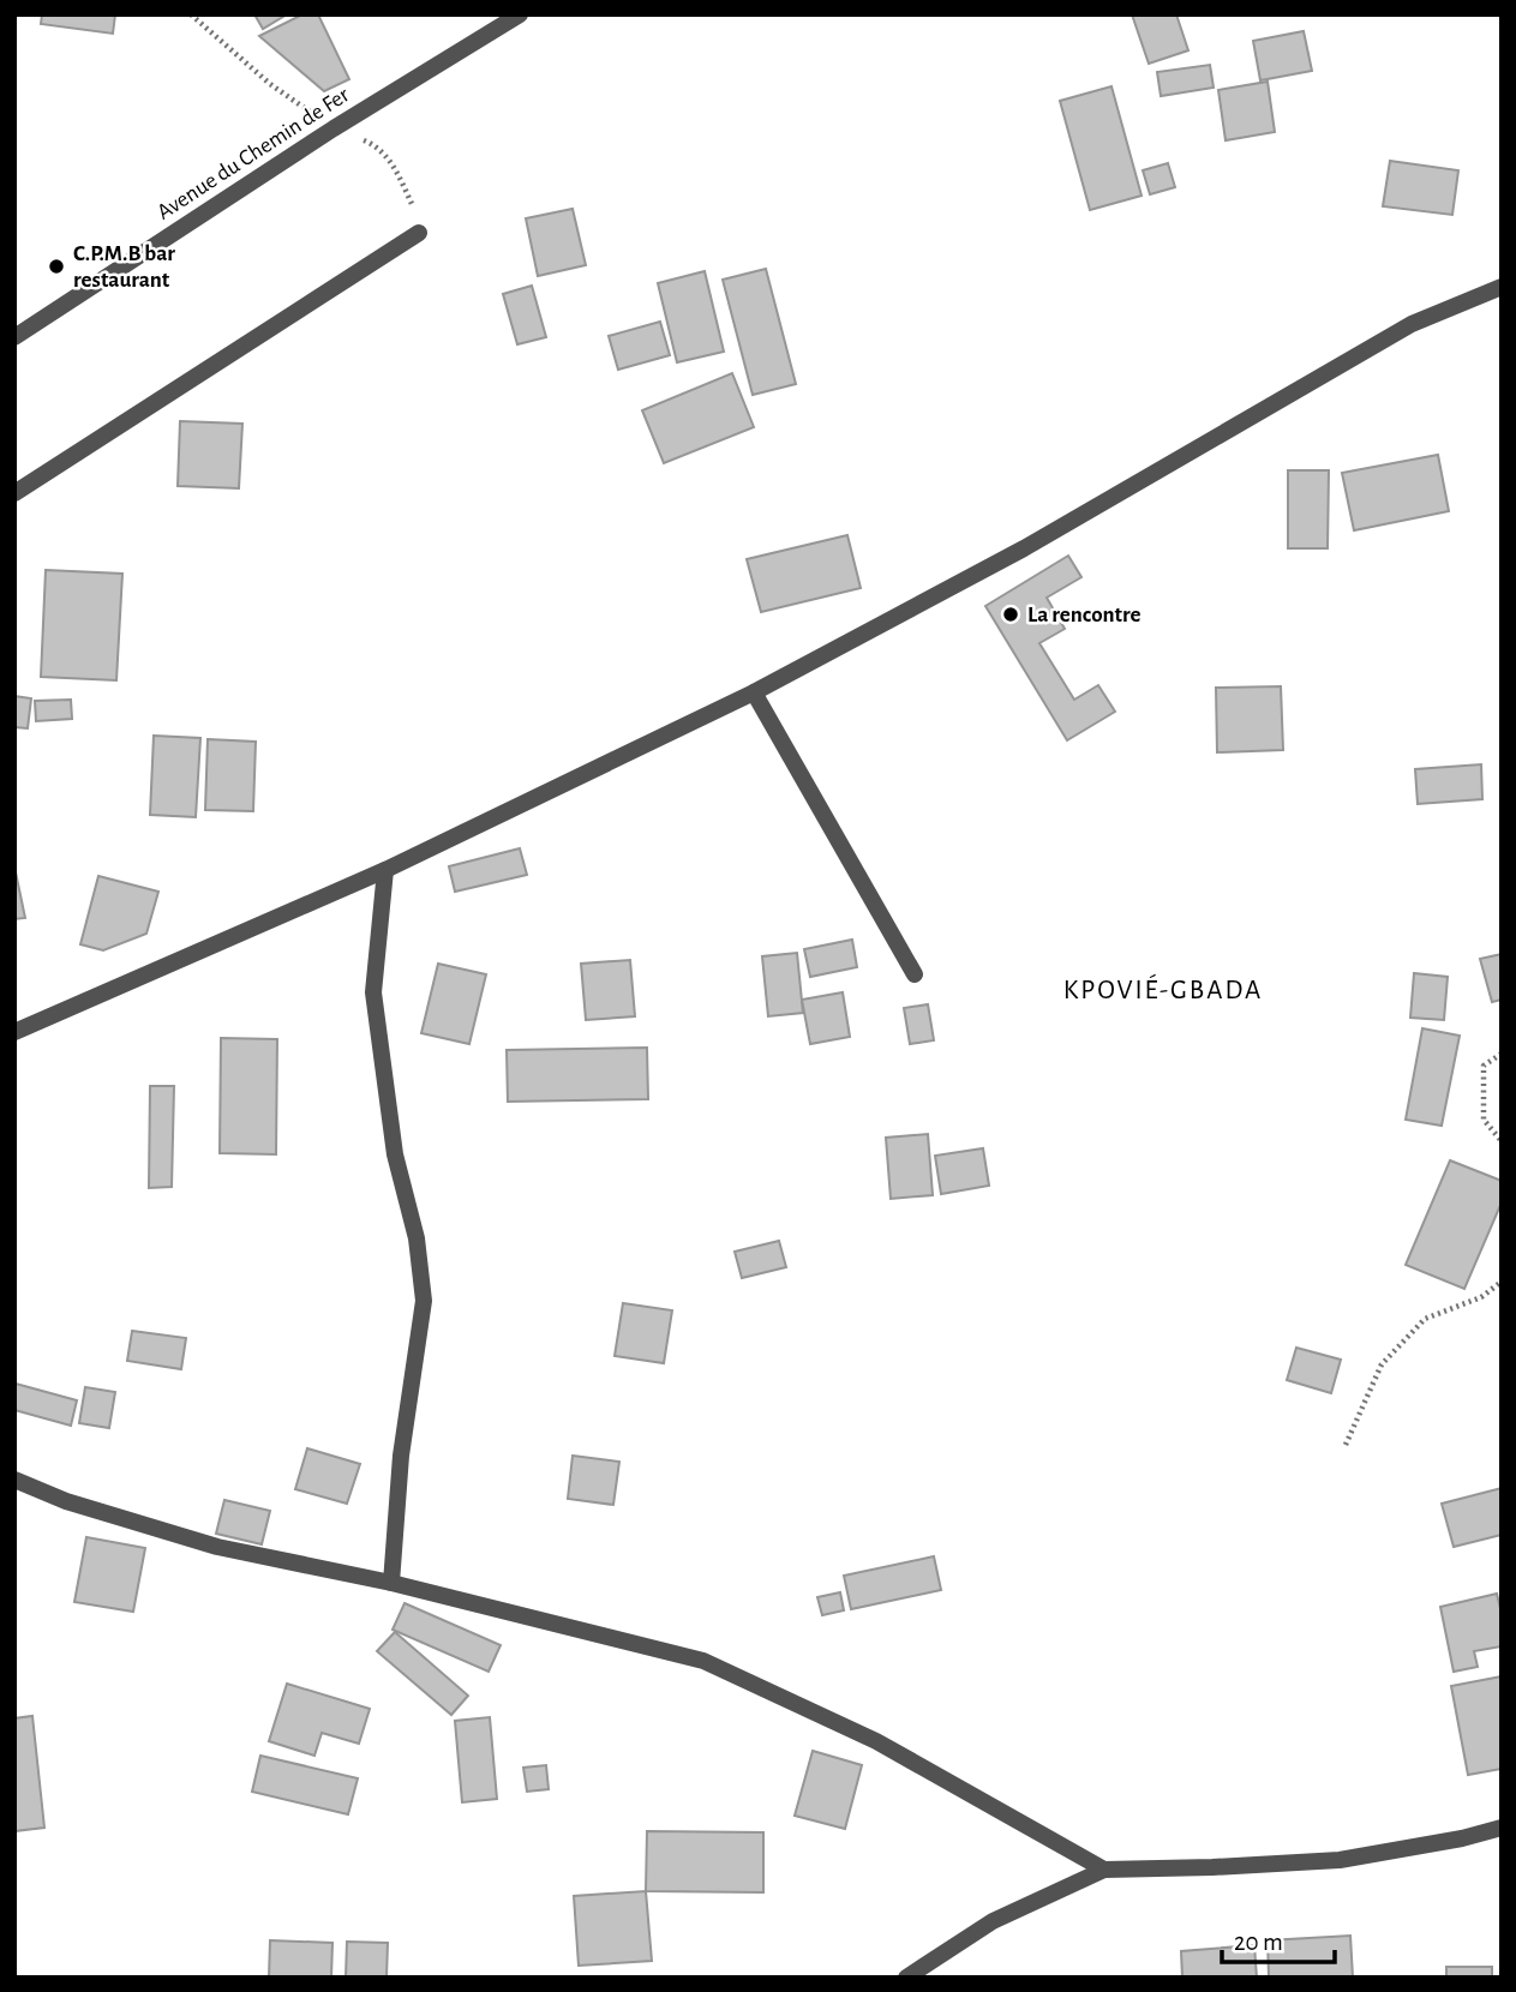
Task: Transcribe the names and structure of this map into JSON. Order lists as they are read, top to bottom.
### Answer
{
  "streets": {
    "street": ["Avenue du Chemin de Fer"]
  },
  "districts": ["KPOVIÉ-GBADA"],
  "places": ["C.P.M.B bar restaurant", "La rencontre"],
  "scale_bar": "20 m"
}
